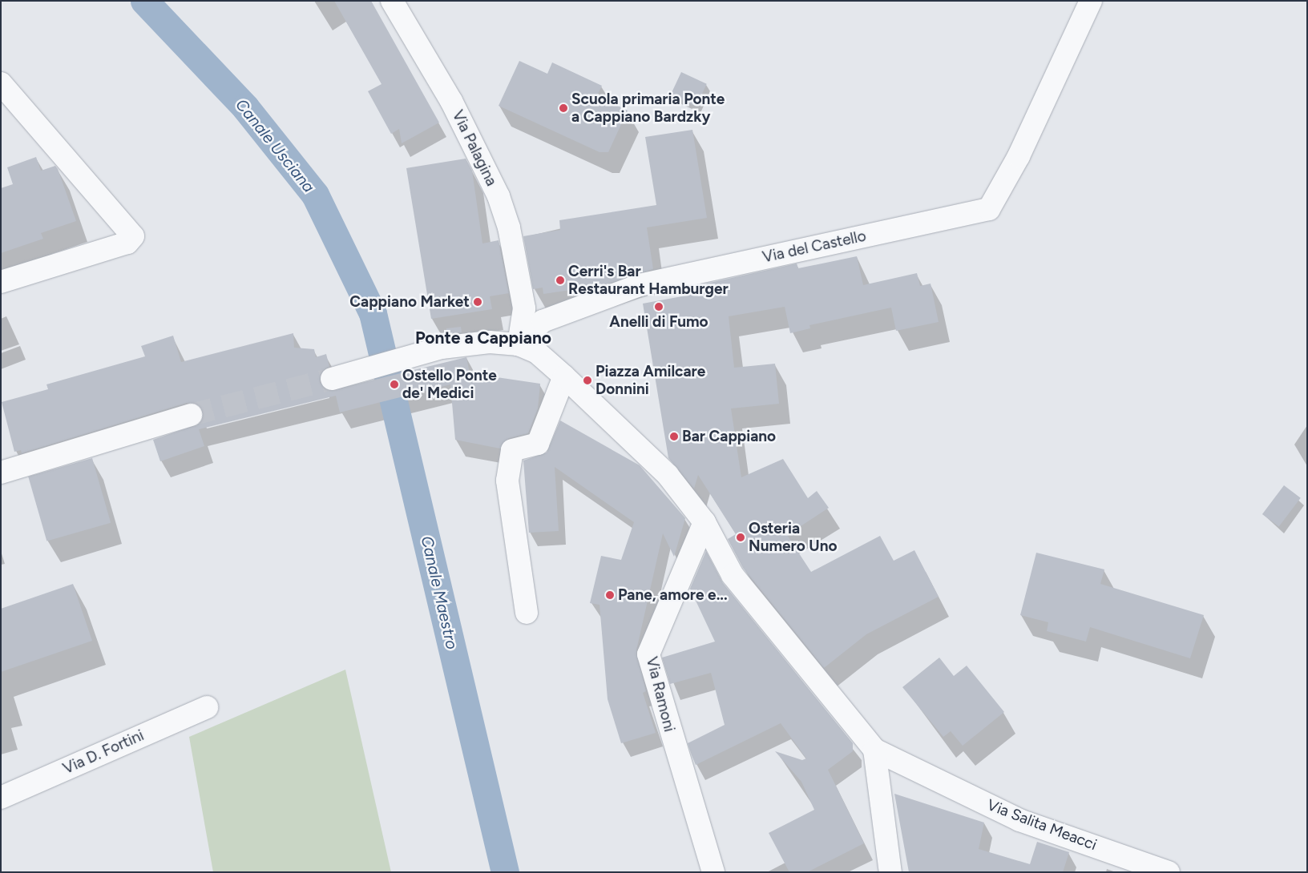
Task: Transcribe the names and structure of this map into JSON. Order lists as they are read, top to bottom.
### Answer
{
  "streets": {
    "street": [
      "Via Palagina",
      "Via del Castello",
      "Via Ramoni",
      "Via D. Fortini",
      "Via Salita Meacci"
    ]
  },
  "crossings": [
    ["Via Palagina", "Via del Castello"]
  ],
  "districts": ["Ponte a Cappiano"],
  "water": ["Canale Usciana", "Canale Maestro"],
  "places": [
    "Scuola primaria Ponte a Cappiano Bardzky",
    "Cerri's Bar Restaurant Hamburger",
    "Cappiano Market",
    "Anelli di Fumo",
    "Piazza Amilcare Donnini",
    "Ostello Ponte de' Medici",
    "Bar Cappiano",
    "Osteria Numero Uno",
    "Pane, amore e..."
  ]
}
